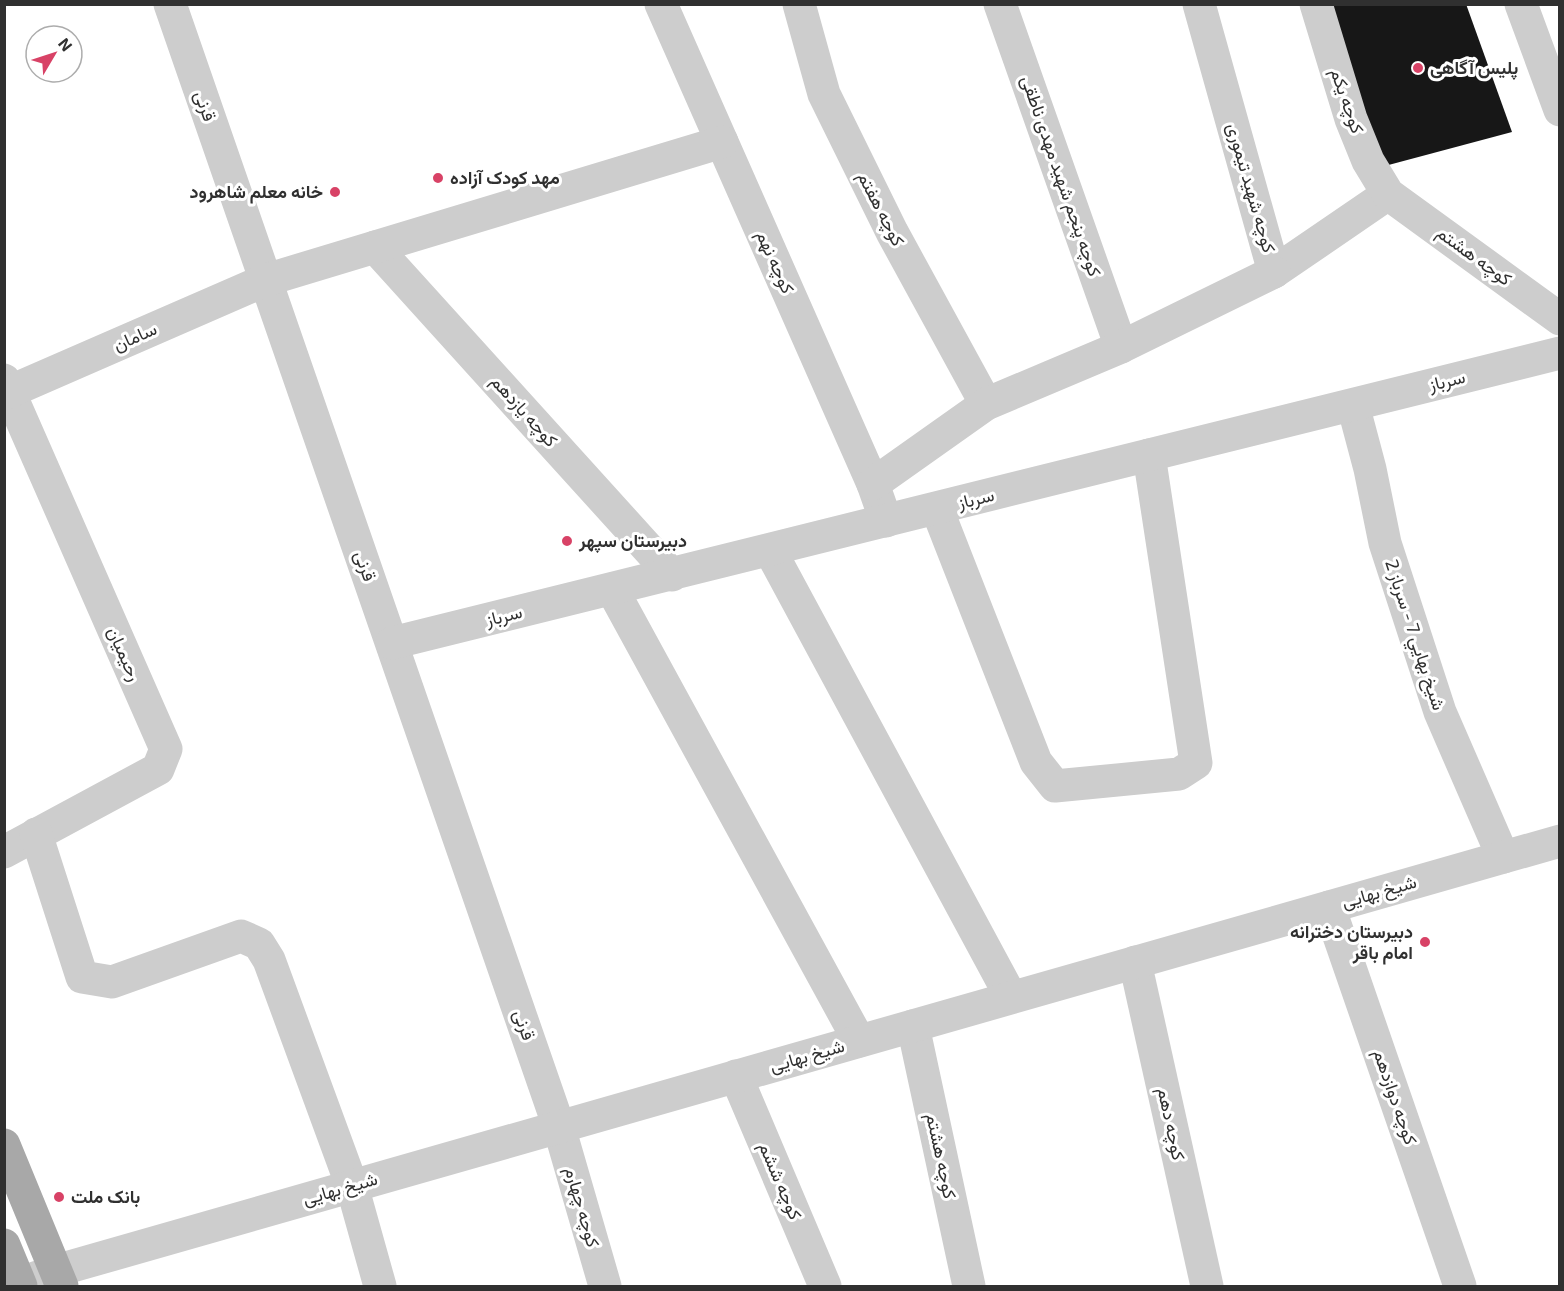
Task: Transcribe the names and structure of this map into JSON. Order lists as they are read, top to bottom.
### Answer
{
  "streets": {
    "street": [
      "کوچه یکم",
      "قرنی",
      "کوچه پنجم شهید مهدی ناطقی",
      "کوچه شهید تیموری",
      "کوچه هفتم",
      "کوچه هشتم",
      "کوچه نهم",
      "سامان",
      "سرباز",
      "کوچه یازدهم",
      "شيخ بهايي 7 - سرباز 2",
      "رحیمیان",
      "شیخ بهایی",
      "کوچه دوازدهم",
      "کوچه دهم",
      "کوچه ششم",
      "کوچه چهارم"
    ]
  },
  "crossings": [
    ["کوچه یکم", "کوچه شهید تیموری"],
    ["کوچه یکم", "کوچه هشتم"],
    ["قرنی", "سامان"],
    ["قرنی", "سرباز"],
    ["قرنی", "شیخ بهایی"],
    ["قرنی", "کوچه چهارم"],
    ["کوچه شهید تیموری", "کوچه هشتم"],
    ["کوچه هشتم", "شیخ بهایی"],
    ["کوچه نهم", "سامان"],
    ["کوچه نهم", "سرباز"],
    ["سامان", "کوچه یازدهم"],
    ["سامان", "رحیمیان"],
    ["سرباز", "کوچه یازدهم"],
    ["سرباز", "شيخ بهايي 7 - سرباز 2"],
    ["شيخ بهايي 7 - سرباز 2", "شیخ بهایی"],
    ["شیخ بهایی", "کوچه دوازدهم"],
    ["شیخ بهایی", "کوچه دهم"],
    ["شیخ بهایی", "کوچه ششم"],
    ["شیخ بهایی", "کوچه چهارم"]
  ],
  "places": [
    "پلیس آگاهی",
    "مهد کودک آزاده",
    "خانه معلم شاهرود",
    "دبیرستان سپهر",
    "دبیرستان دخترانه امام باقر",
    "بانک ملت"
  ],
  "north": "top right"
}
